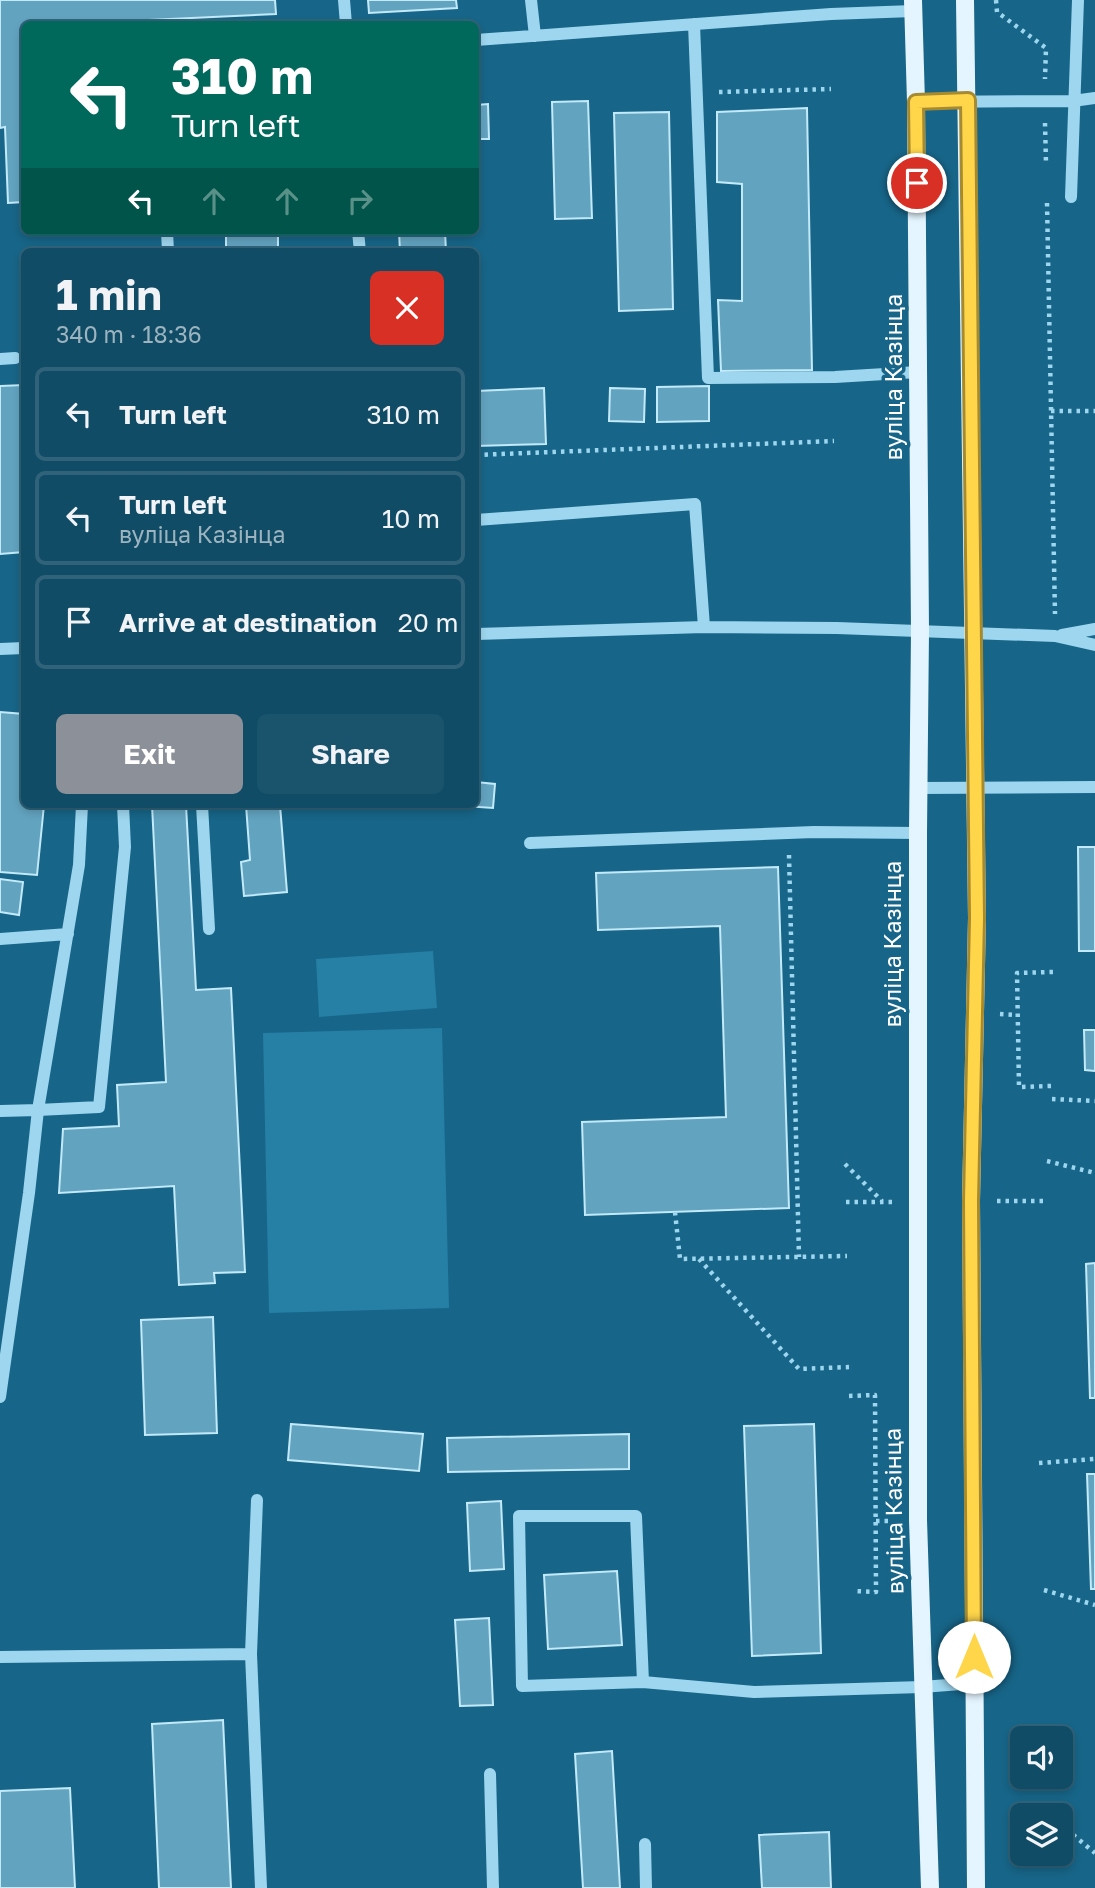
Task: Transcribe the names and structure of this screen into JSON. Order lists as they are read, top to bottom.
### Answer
{
  "streets": {
    "main road": ["вуліца Казінца"]
  },
  "page": {
    "turn": ["310 m", "Turn left"],
    "heading": ["1 min", "340 m · 18:36"],
    "list": [
      {
        "name": "Turn left",
        "value": "310 m"
      },
      {
        "name": "Turn left",
        "note": "вуліца Казінца",
        "value": "10 m"
      },
      {
        "name": "Arrive at destination",
        "value": "20 m"
      }
    ],
    "buttons": ["Exit", "Share"]
  }
}
